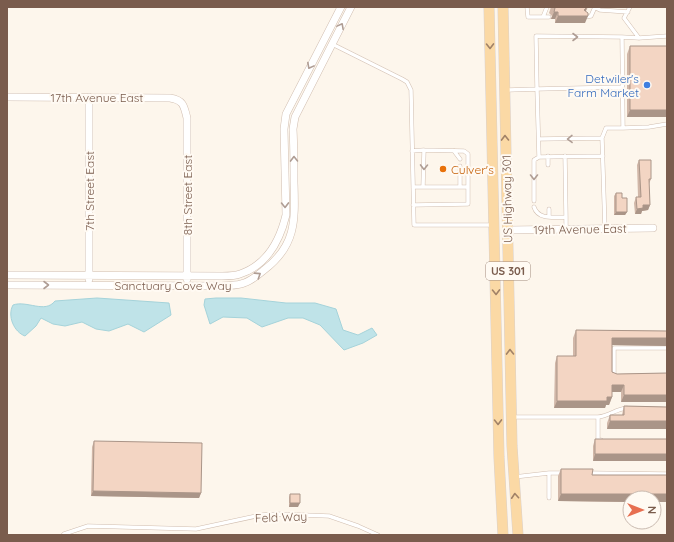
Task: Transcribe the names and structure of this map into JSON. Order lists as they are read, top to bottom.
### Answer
{
  "streets": {
    "main road": ["US Highway 301", "US 301"],
    "street": [
      "17th Avenue East",
      "7th Street East",
      "8th Street East",
      "19th Avenue East",
      "Sanctuary Cove Way"
    ],
    "lane": ["Feld Way"]
  },
  "crossings": [
    ["17th Avenue East", "7th Street East"],
    ["17th Avenue East", "8th Street East"],
    ["7th Street East", "Sanctuary Cove Way"],
    ["8th Street East", "Sanctuary Cove Way"],
    ["US Highway 301", "19th Avenue East"]
  ],
  "places": ["Detwiler's Farm Market", "Culver's"],
  "north": "right"
}
